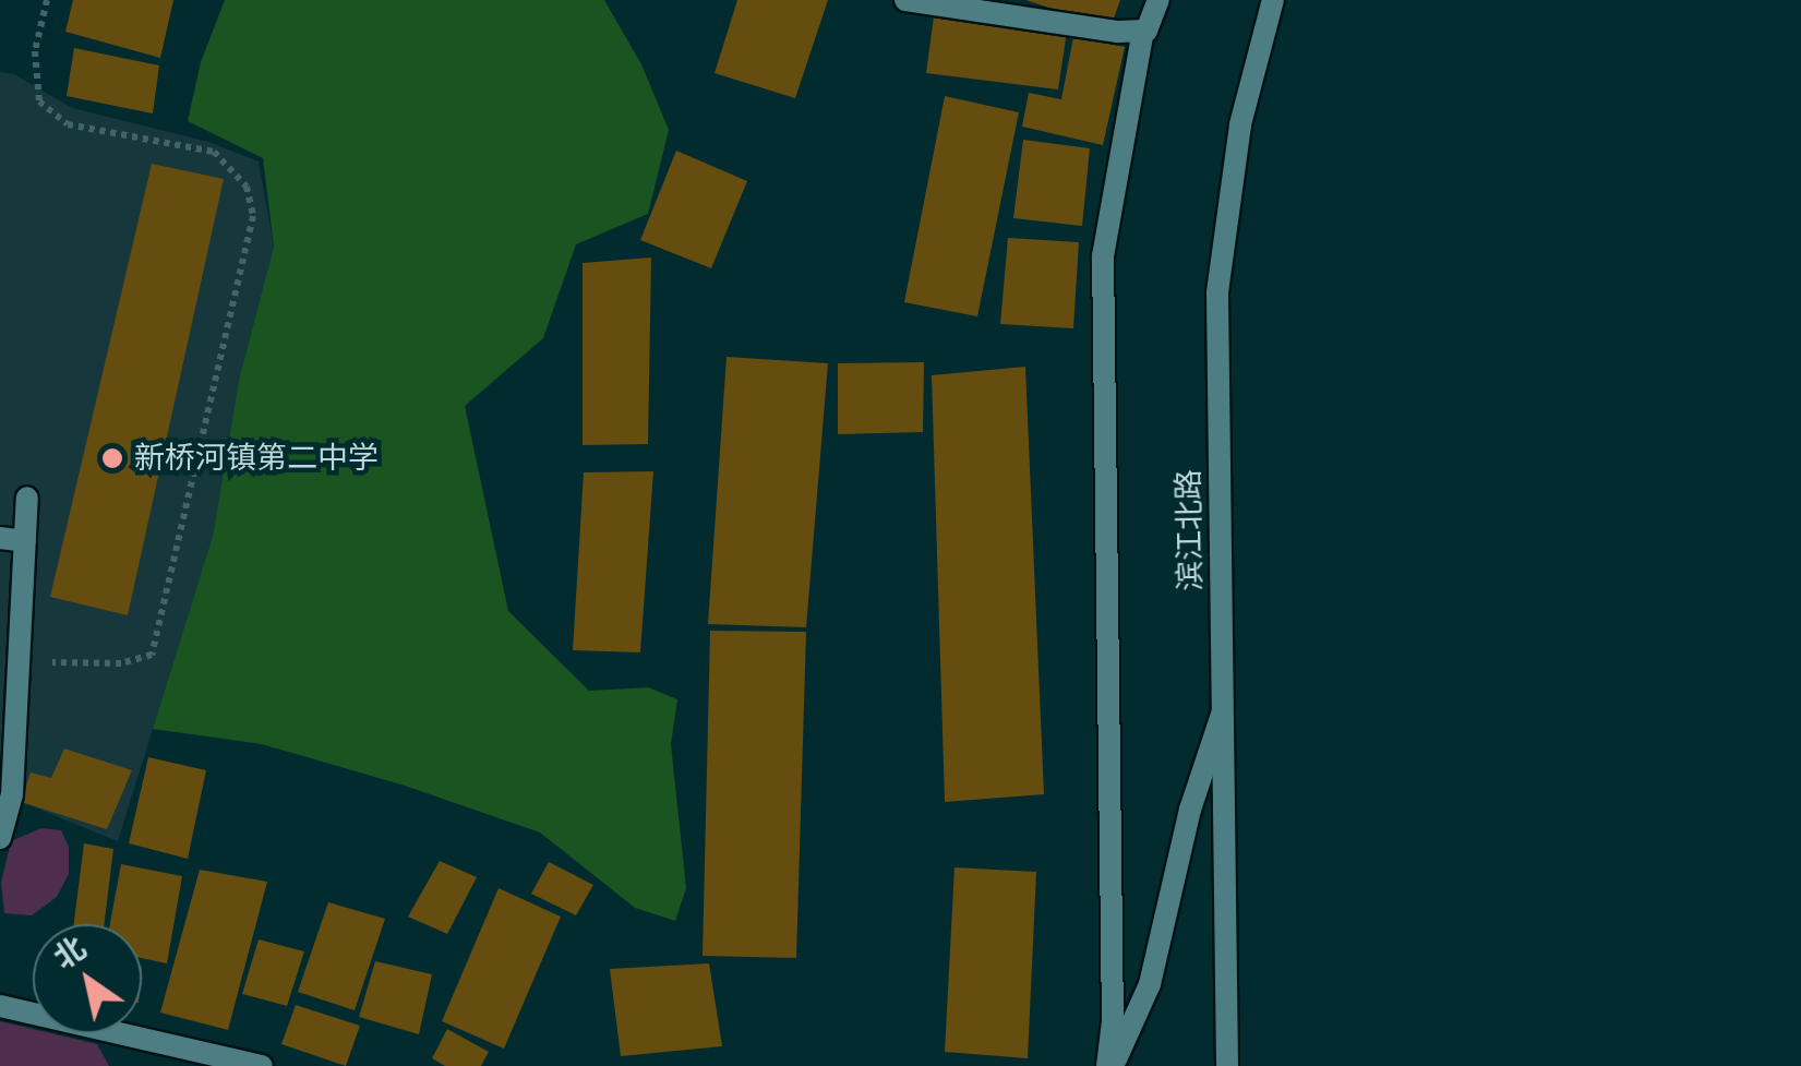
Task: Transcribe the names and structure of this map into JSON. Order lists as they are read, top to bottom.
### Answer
{
  "streets": {
    "street": ["滨江北路"]
  },
  "places": ["新桥河镇第二中学"],
  "north": "top left"
}
